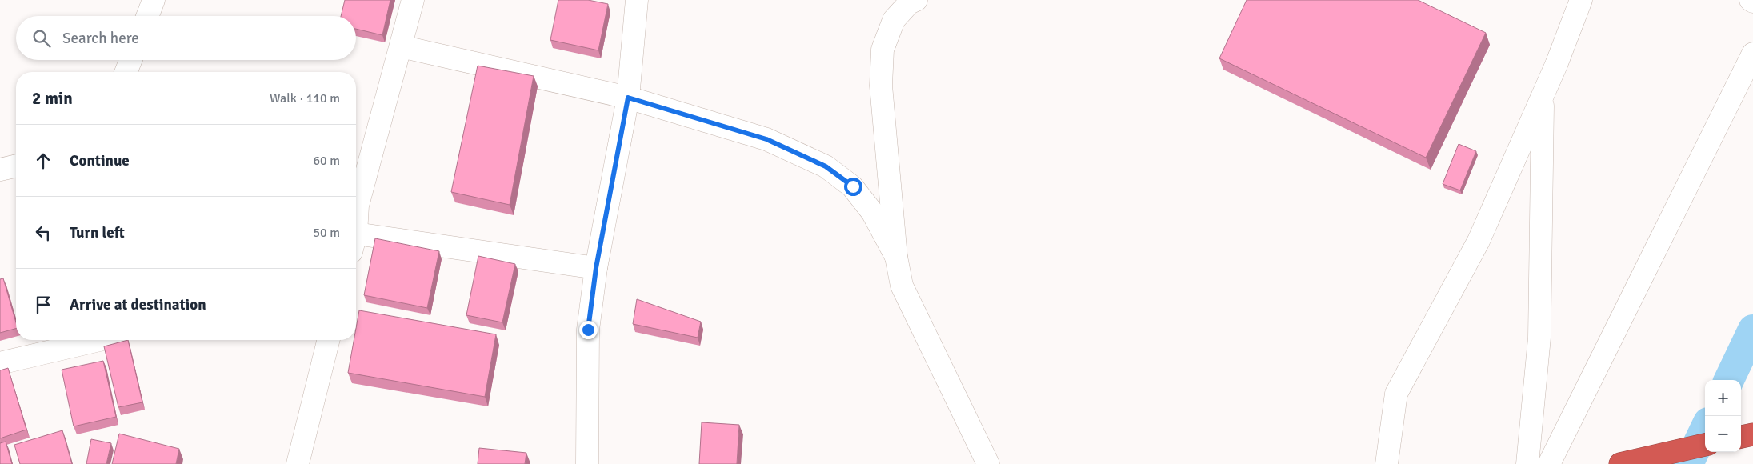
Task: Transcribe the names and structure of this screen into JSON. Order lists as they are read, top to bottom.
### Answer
{
  "page": {
    "search": "Search here",
    "heading": ["2 min", "Walk · 110 m"],
    "list": [
      ["Continue", "60 m"],
      ["Turn left", "50 m"],
      "Arrive at destination"
    ],
    "map_buttons": ["+", "−"]
  }
}
